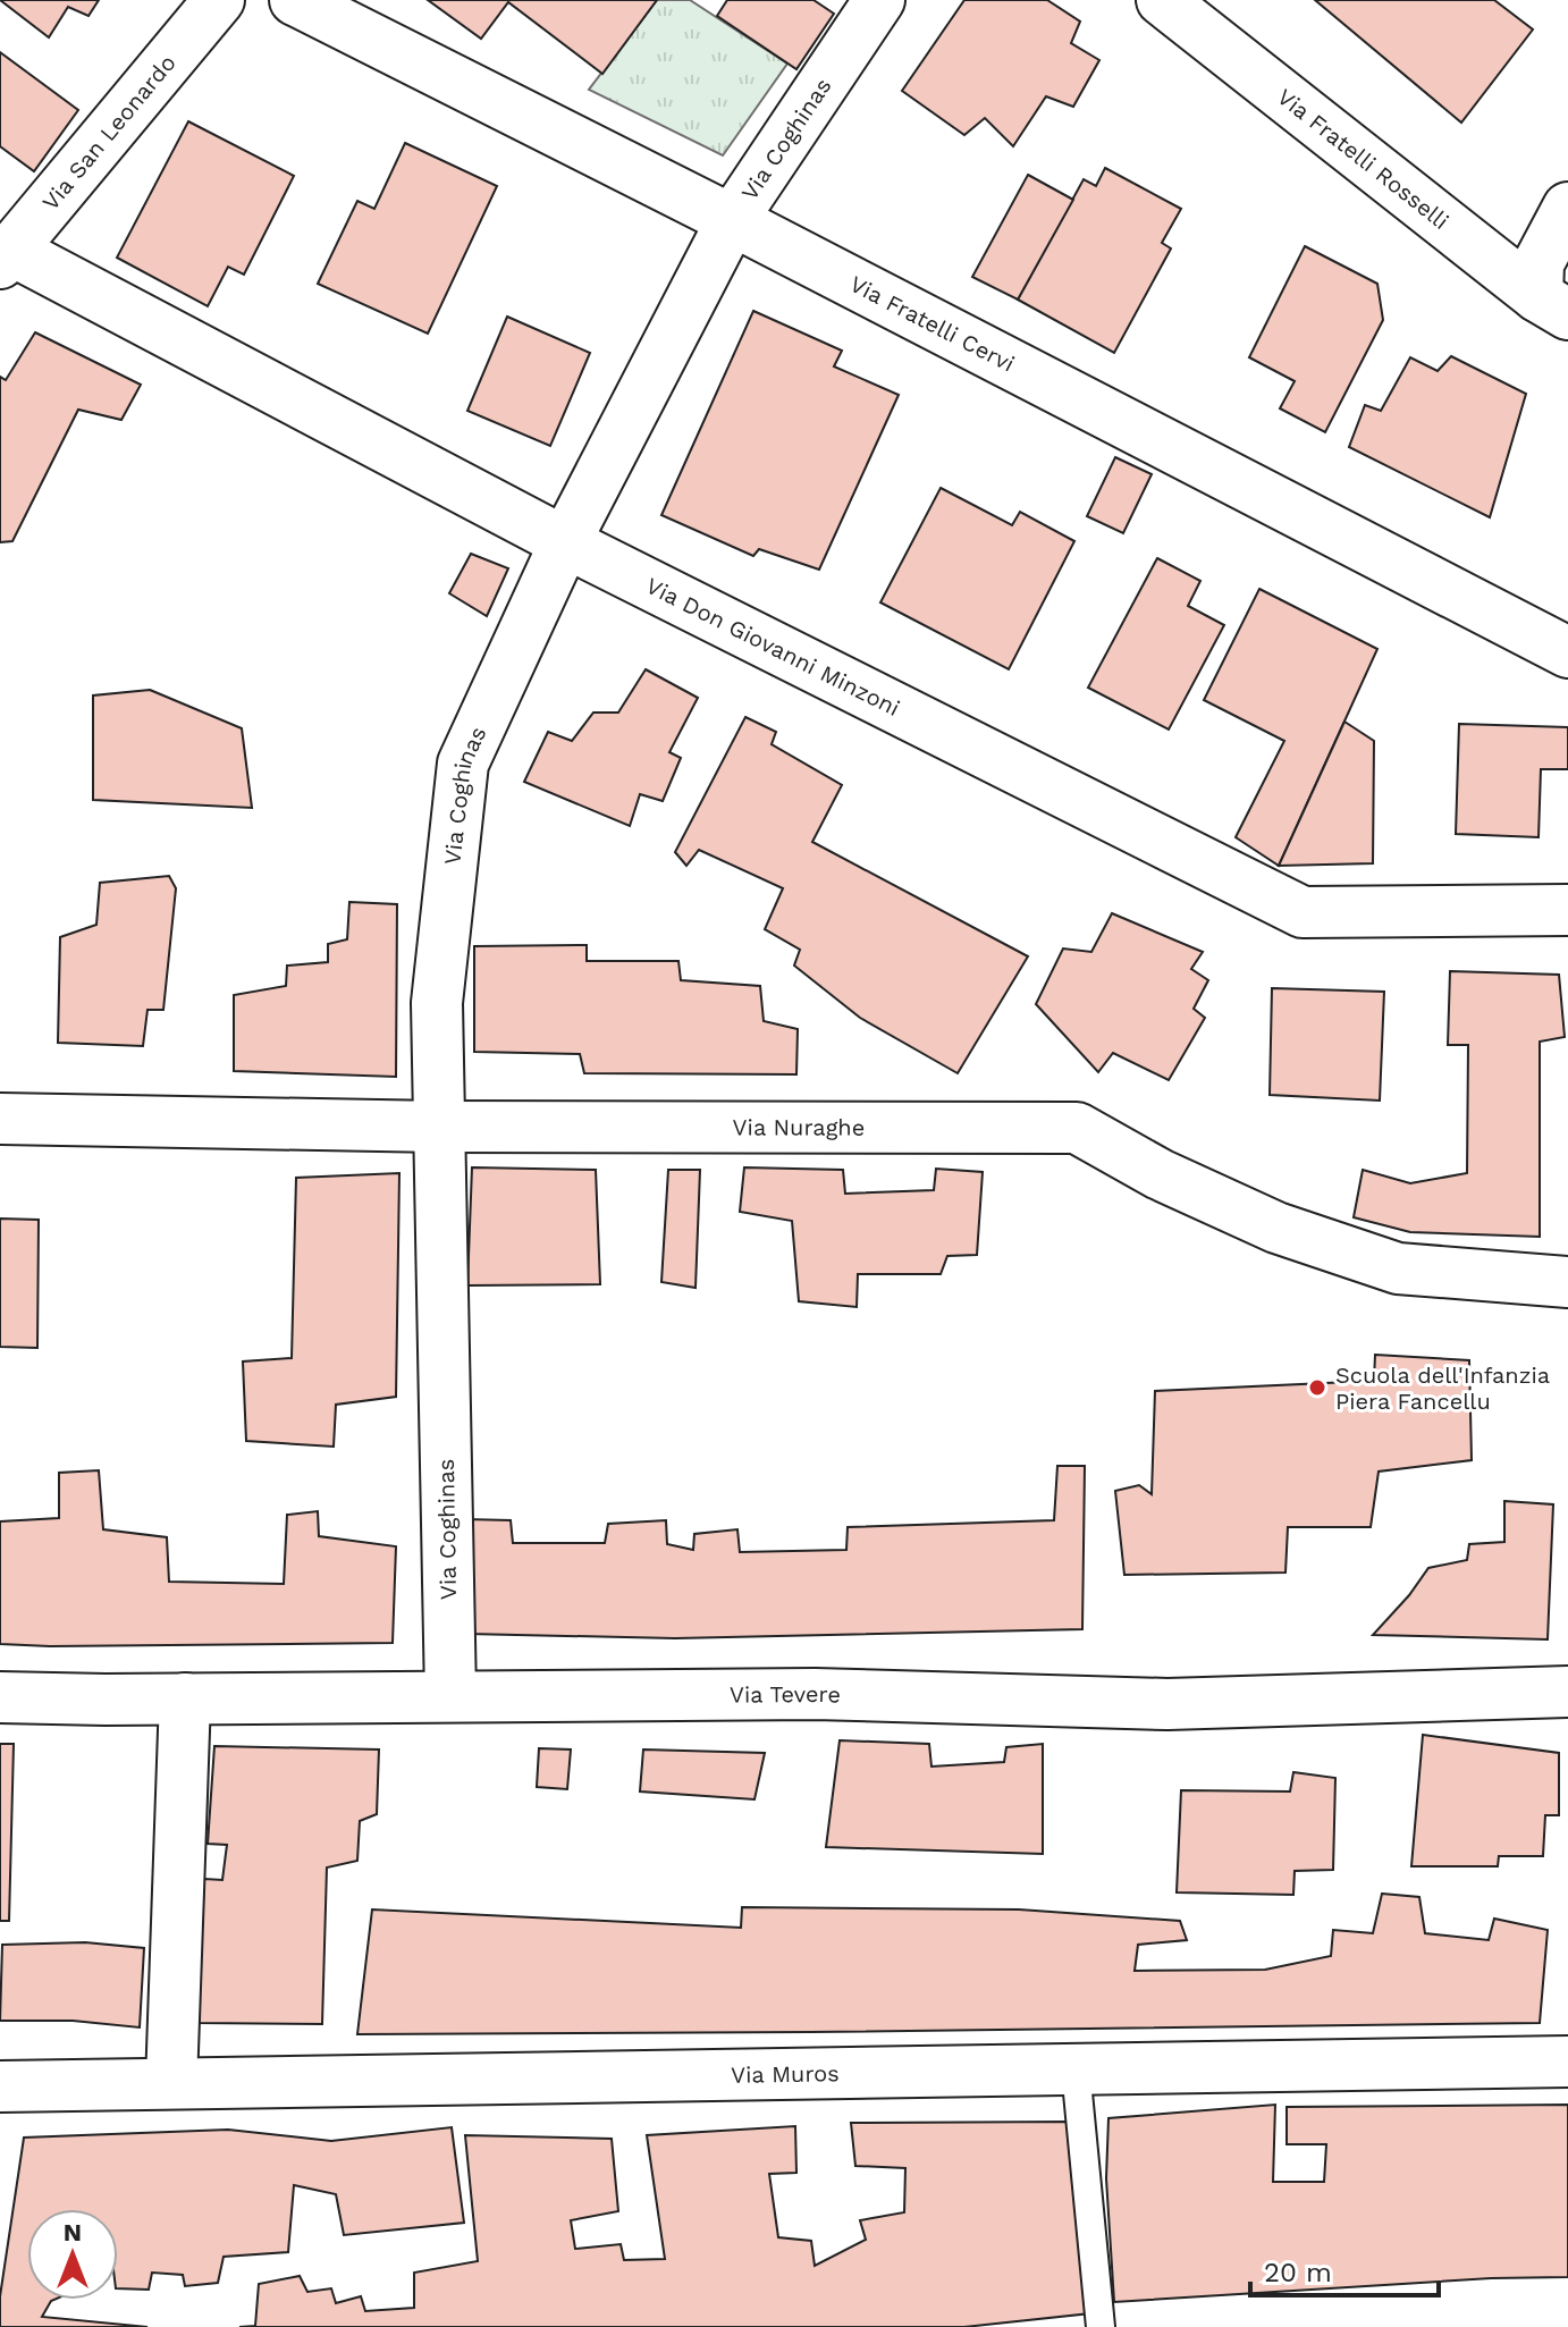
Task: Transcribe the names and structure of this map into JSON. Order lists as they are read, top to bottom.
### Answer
{
  "streets": {
    "street": [
      "Via San Leonardo",
      "Via Coghinas",
      "Via Fratelli Rosselli",
      "Via Fratelli Cervi",
      "Via Don Giovanni Minzoni",
      "Via Nuraghe",
      "Via Tevere",
      "Via Muros"
    ]
  },
  "crossings": [
    ["Via San Leonardo", "Via Don Giovanni Minzoni"],
    ["Via Coghinas", "Via Fratelli Cervi"],
    ["Via Coghinas", "Via Don Giovanni Minzoni"],
    ["Via Coghinas", "Via Nuraghe"],
    ["Via Coghinas", "Via Tevere"]
  ],
  "places": ["Scuola dell'Infanzia Piera Fancellu"],
  "scale_bar": "20 m",
  "north": "top"
}
